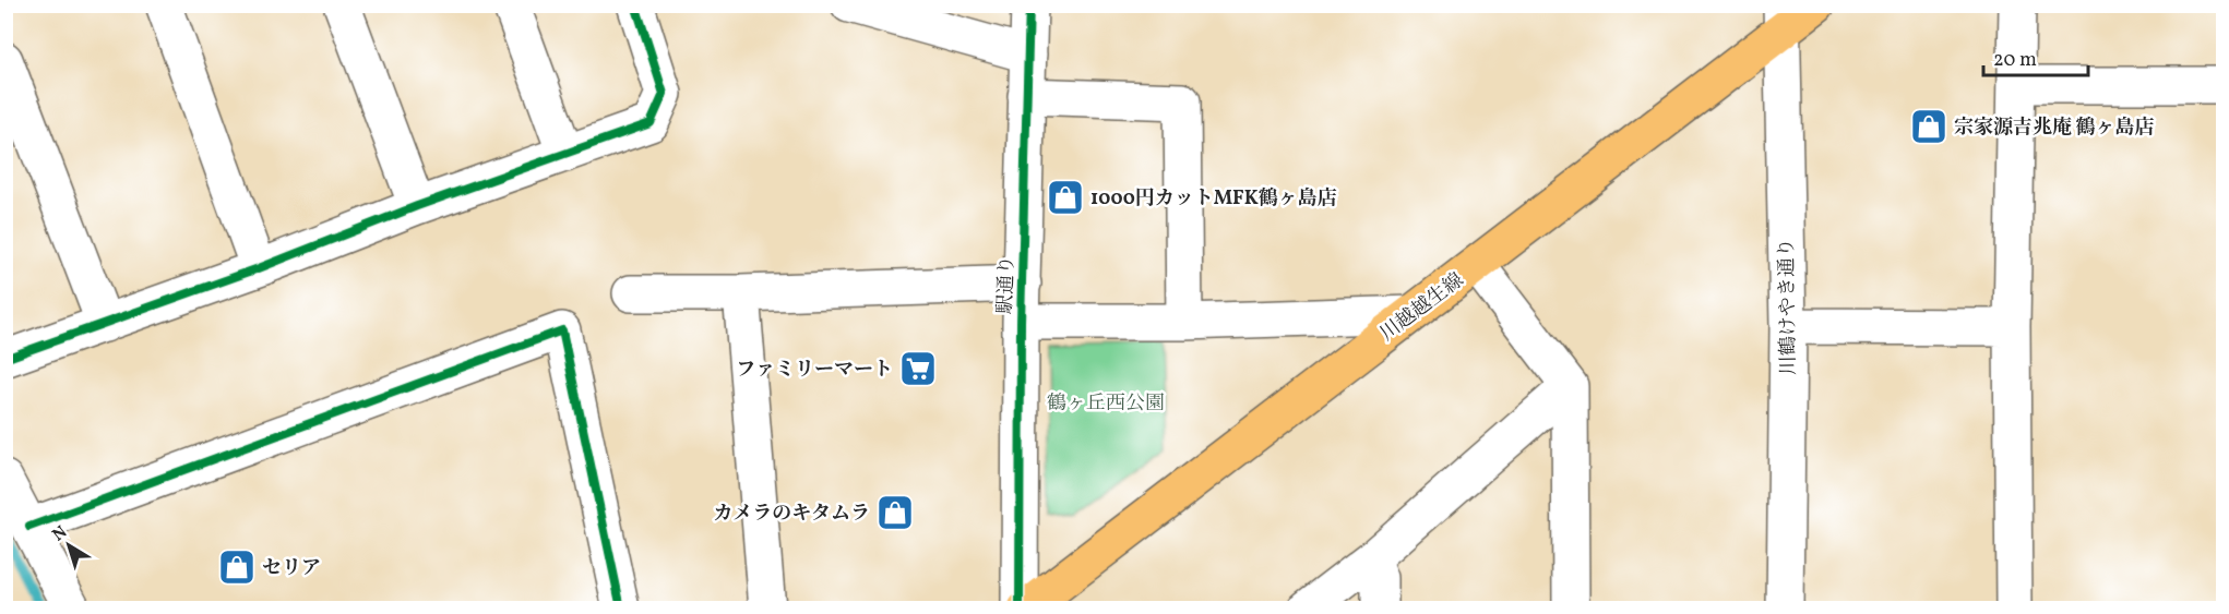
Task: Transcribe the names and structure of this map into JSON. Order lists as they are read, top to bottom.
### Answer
{
  "streets": {
    "main road": ["川越越生線"],
    "street": ["駅通り", "川鶴けやき通り"]
  },
  "crossings": [
    ["川越越生線", "川鶴けやき通り"]
  ],
  "parks": ["鶴ヶ丘西公園"],
  "places": {
    "shop": [
      "宗家源吉兆庵 鶴ヶ島店",
      "1000円カットMFK鶴ヶ島店",
      "カメラのキタムラ",
      "セリア"
    ],
    "supermarket": ["ファミリーマート"]
  },
  "scale_bar": "20 m",
  "north": "top left"
}
